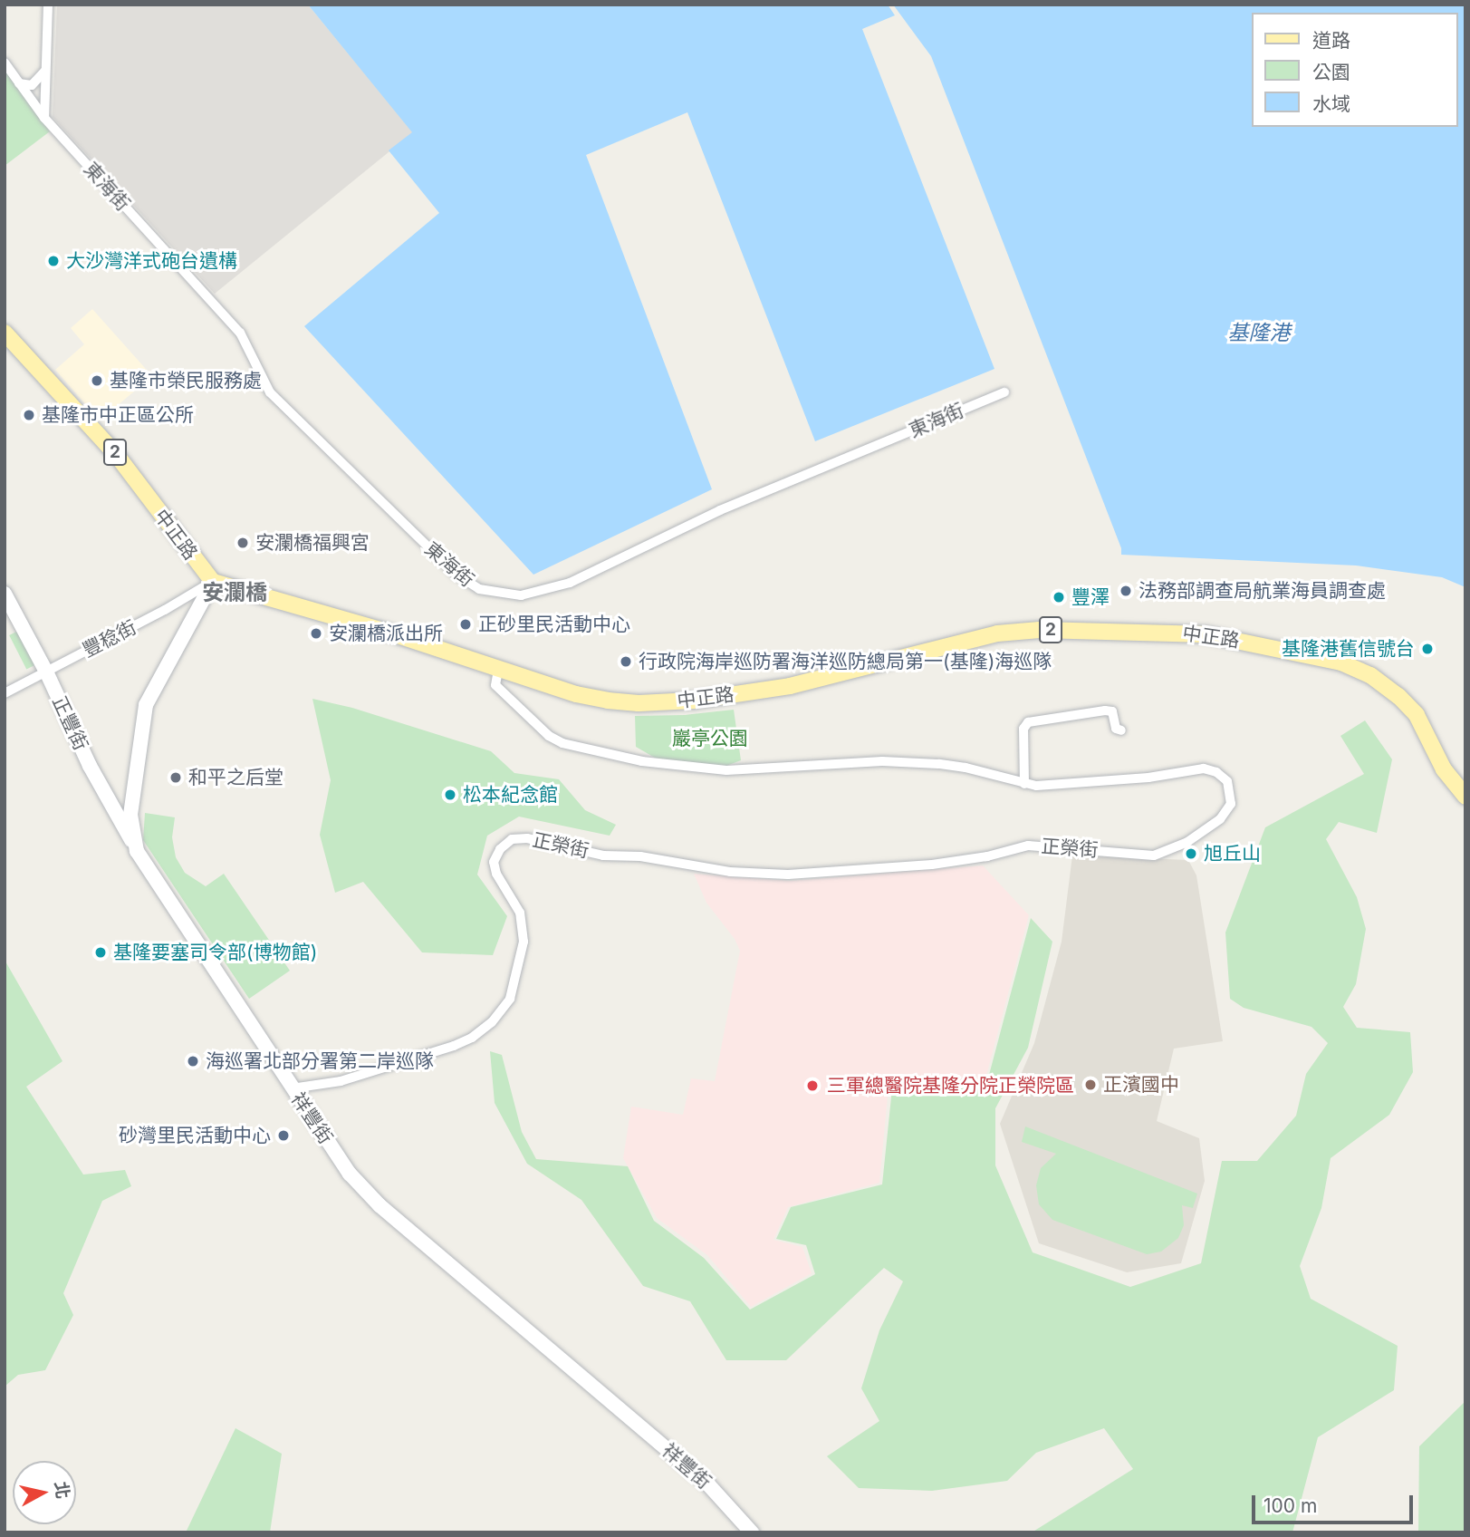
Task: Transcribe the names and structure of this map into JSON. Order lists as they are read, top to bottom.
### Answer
{
  "streets": {
    "main road": ["2", "中正路"],
    "street": [
      "東海街",
      "豐稔街",
      "正豐街",
      "正榮街",
      "祥豐街"
    ]
  },
  "crossings": [
    ["中正路", "豐稔街"],
    ["中正路", "正榮街"],
    ["中正路", "祥豐街"],
    ["豐稔街", "正豐街"],
    ["豐稔街", "祥豐街"],
    ["正豐街", "祥豐街"],
    ["正榮街", "祥豐街"]
  ],
  "districts": ["安瀾橋"],
  "water": ["基隆港"],
  "parks": ["巖亭公園"],
  "places": [
    "大沙灣洋式砲台遺構",
    "基隆市榮民服務處",
    "基隆市中正區公所",
    "安瀾橋福興宮",
    "法務部調查局航業海員調查處",
    "豐澤",
    "正砂里民活動中心",
    "安瀾橋派出所",
    "基隆港舊信號台",
    "行政院海岸巡防署海洋巡防總局第一(基隆)海巡隊",
    "和平之后堂",
    "松本紀念館",
    "旭丘山",
    "基隆要塞司令部(博物館)",
    "海巡署北部分署第二岸巡隊",
    "正濱國中",
    "三軍總醫院基隆分院正榮院區",
    "砂灣里民活動中心"
  ],
  "legend": ["道路", "公園", "水域"],
  "scale_bar": "100 m",
  "north": "right"
}
